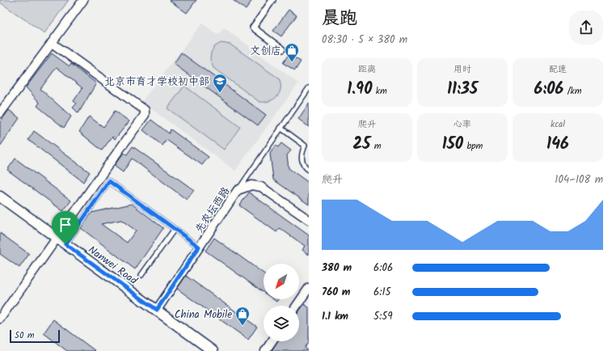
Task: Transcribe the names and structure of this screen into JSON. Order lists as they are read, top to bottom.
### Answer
{
  "streets": {
    "street": ["先农坛西路", "Nanwei Road"]
  },
  "crossings": [
    ["先农坛西路", "Nanwei Road"]
  ],
  "places": {
    "shop": ["文创店", "China Mobile"],
    "school or university": ["北京市育才学校初中部"]
  },
  "scale_bar": "50 m",
  "north": "bottom left",
  "page": {
    "heading": ["晨跑", "08:30 · 5 × 380 m"],
    "stats": [
      ["距离", "1.90 km"],
      ["用时", "11:35"],
      ["配速", "6:06 /km"],
      ["爬升", "25 m"],
      ["心率", "150 bpm"],
      ["kcal", "146"]
    ],
    "chart": ["爬升", "104–108 m"],
    "list": [
      {
        "name": "380 m",
        "note": "6:06"
      },
      {
        "name": "760 m",
        "note": "6:15"
      },
      {
        "name": "1.1 km",
        "note": "5:59"
      }
    ],
    "scale": "50 m"
  }
}
